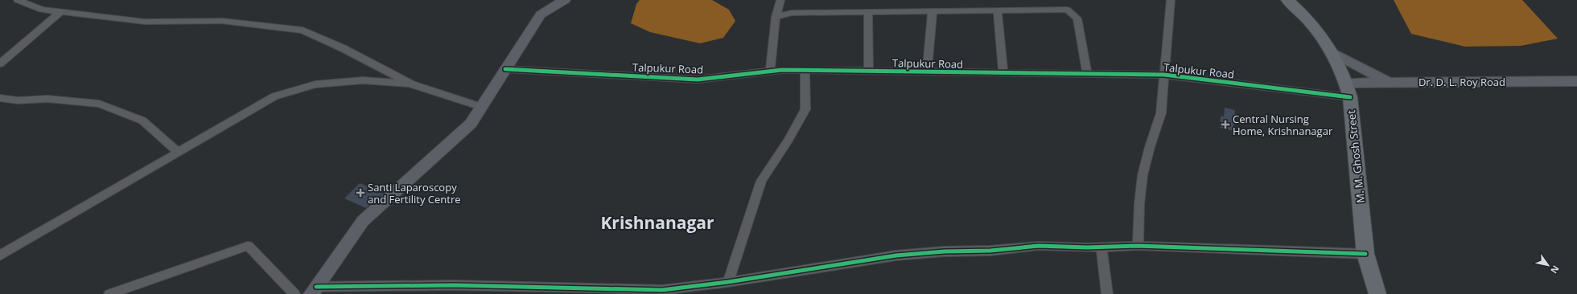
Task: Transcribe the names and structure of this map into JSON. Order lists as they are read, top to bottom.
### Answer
{
  "streets": {
    "main road": ["Dr. D. L. Roy Road", "M. M. Ghosh Street"],
    "street": ["Talpukur Road"]
  },
  "crossings": [
    ["Talpukur Road", "Dr. D. L. Roy Road"],
    ["Talpukur Road", "M. M. Ghosh Street"],
    ["Dr. D. L. Roy Road", "M. M. Ghosh Street"]
  ],
  "districts": ["Krishnanagar"],
  "places": {
    "health": ["Central Nursing Home, Krishnanagar", "Santi Laparoscopy and Fertility Centre"]
  },
  "north": "bottom right"
}
